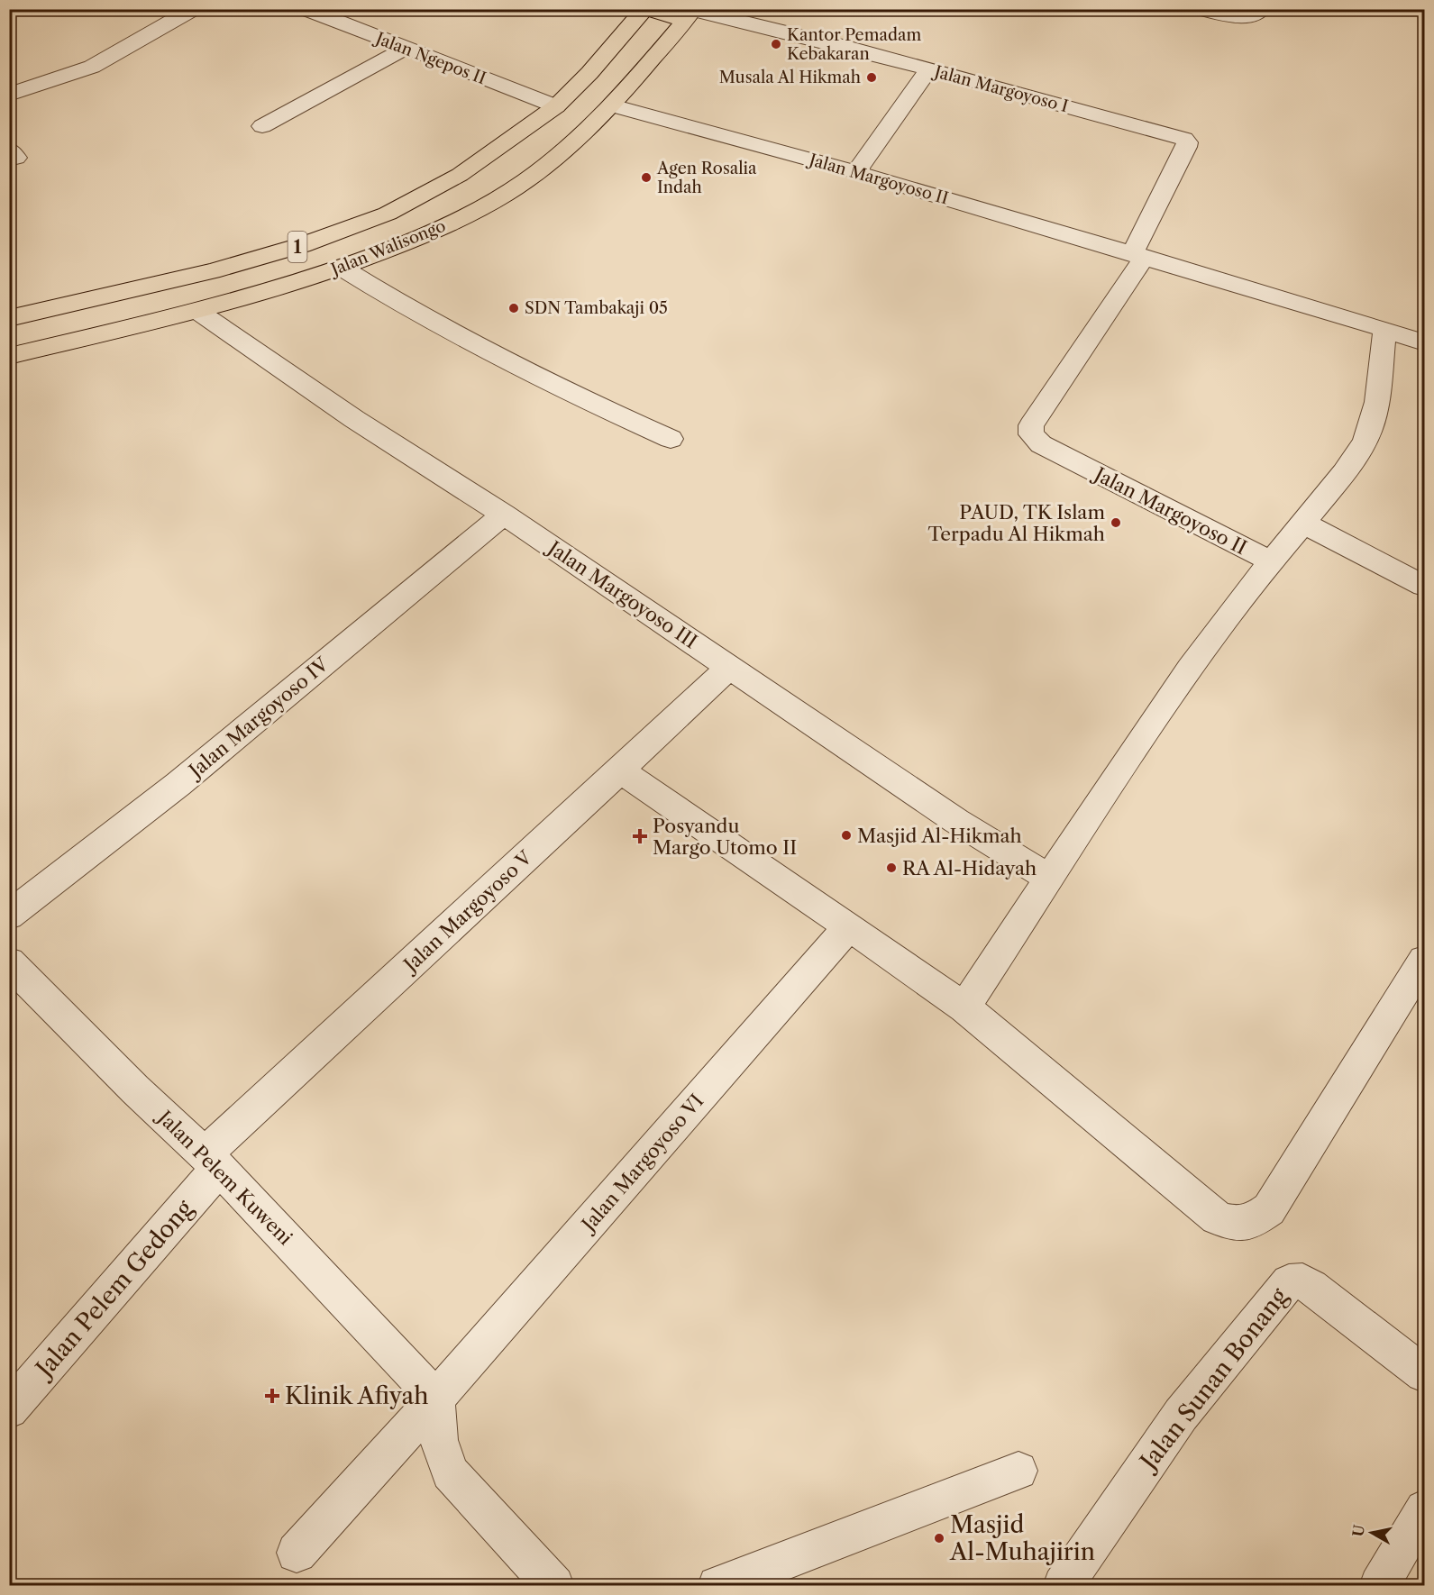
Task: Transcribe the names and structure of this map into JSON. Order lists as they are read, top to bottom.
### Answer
{
  "streets": {
    "highway": ["1", "Jalan Walisongo"],
    "street": [
      "Jalan Ngepos II",
      "Jalan Margoyoso I",
      "Jalan Margoyoso II",
      "Jalan Margoyoso III",
      "Jalan Margoyoso IV",
      "Jalan Margoyoso V",
      "Jalan Margoyoso VI",
      "Jalan Pelem Kuweni",
      "Jalan Pelem Gedong",
      "Jalan Sunan Bonang"
    ]
  },
  "crossings": [
    ["Jalan Ngepos II", "Jalan Walisongo"],
    ["Jalan Margoyoso I", "Jalan Margoyoso II"],
    ["Jalan Margoyoso I", "Jalan Walisongo"],
    ["Jalan Margoyoso II", "Jalan Walisongo"],
    ["Jalan Walisongo", "Jalan Margoyoso III"],
    ["Jalan Margoyoso III", "Jalan Margoyoso IV"],
    ["Jalan Margoyoso III", "Jalan Margoyoso V"],
    ["Jalan Margoyoso V", "Jalan Pelem Kuweni"],
    ["Jalan Margoyoso V", "Jalan Pelem Gedong"],
    ["Jalan Margoyoso VI", "Jalan Pelem Kuweni"],
    ["Jalan Pelem Kuweni", "Jalan Pelem Gedong"]
  ],
  "places": {
    "other": [
      "Kantor Pemadam Kebakaran",
      "Musala Al Hikmah",
      "Agen Rosalia Indah",
      "SDN Tambakaji 05",
      "PAUD, TK Islam Terpadu Al Hikmah",
      "Masjid Al-Hikmah",
      "RA Al-Hidayah",
      "Masjid Al-Muhajirin"
    ],
    "health": ["Posyandu Margo Utomo II", "Klinik Afiyah"]
  },
  "north": "left"
}
